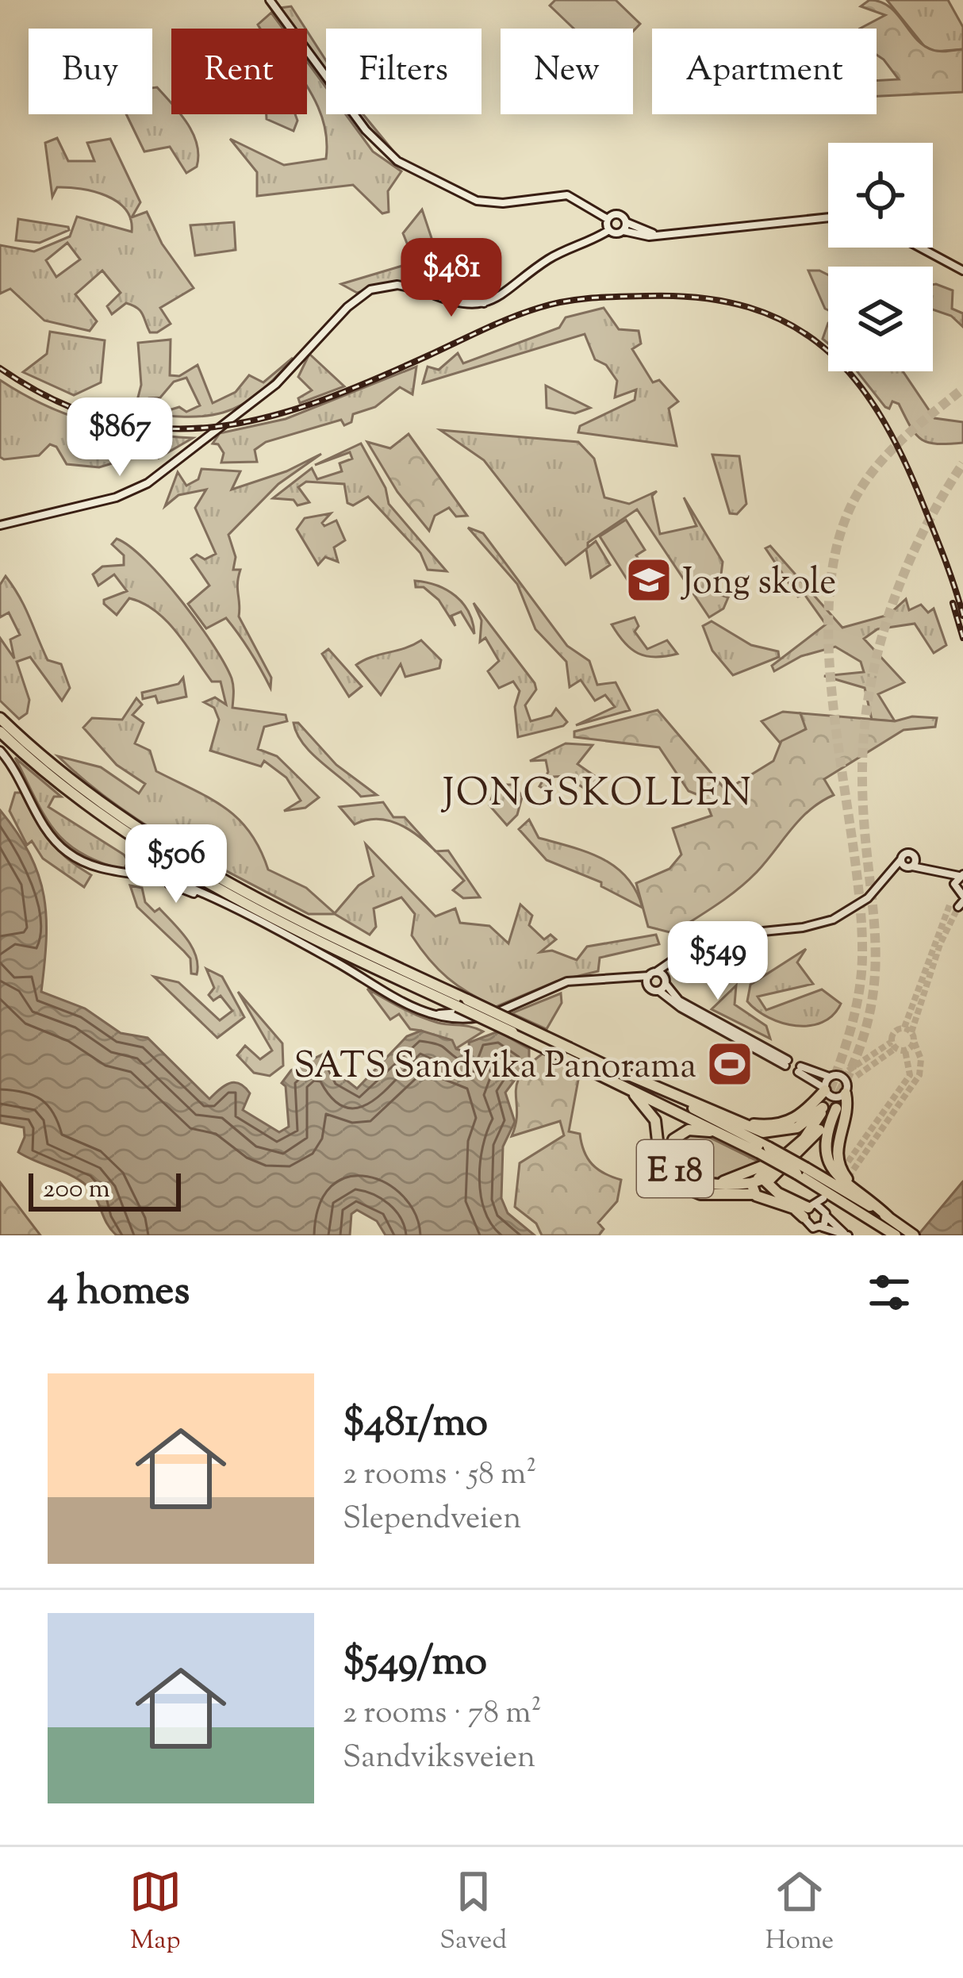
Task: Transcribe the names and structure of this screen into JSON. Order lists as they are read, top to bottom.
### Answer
{
  "streets": {
    "highway": ["E 18"]
  },
  "districts": ["JONGSKOLLEN"],
  "places": {
    "school or university": ["Jong skole"],
    "sports": ["SATS Sandvika Panorama"]
  },
  "scale_bar": "200 m",
  "page": {
    "chip": [
      "Buy",
      "Rent",
      "Filters",
      "New",
      "Apartment"
    ],
    "price": [
      "$481",
      "$867",
      "$506",
      "$549"
    ],
    "scale": "200 m",
    "heading": "4 homes",
    "list": [
      {
        "name": "$481/mo",
        "note": "2 rooms · 58 m² · Slependveien"
      },
      {
        "name": "$549/mo",
        "note": "2 rooms · 78 m² · Sandviksveien"
      }
    ],
    "tabs": ["Map", "Saved", "Home"]
  }
}
